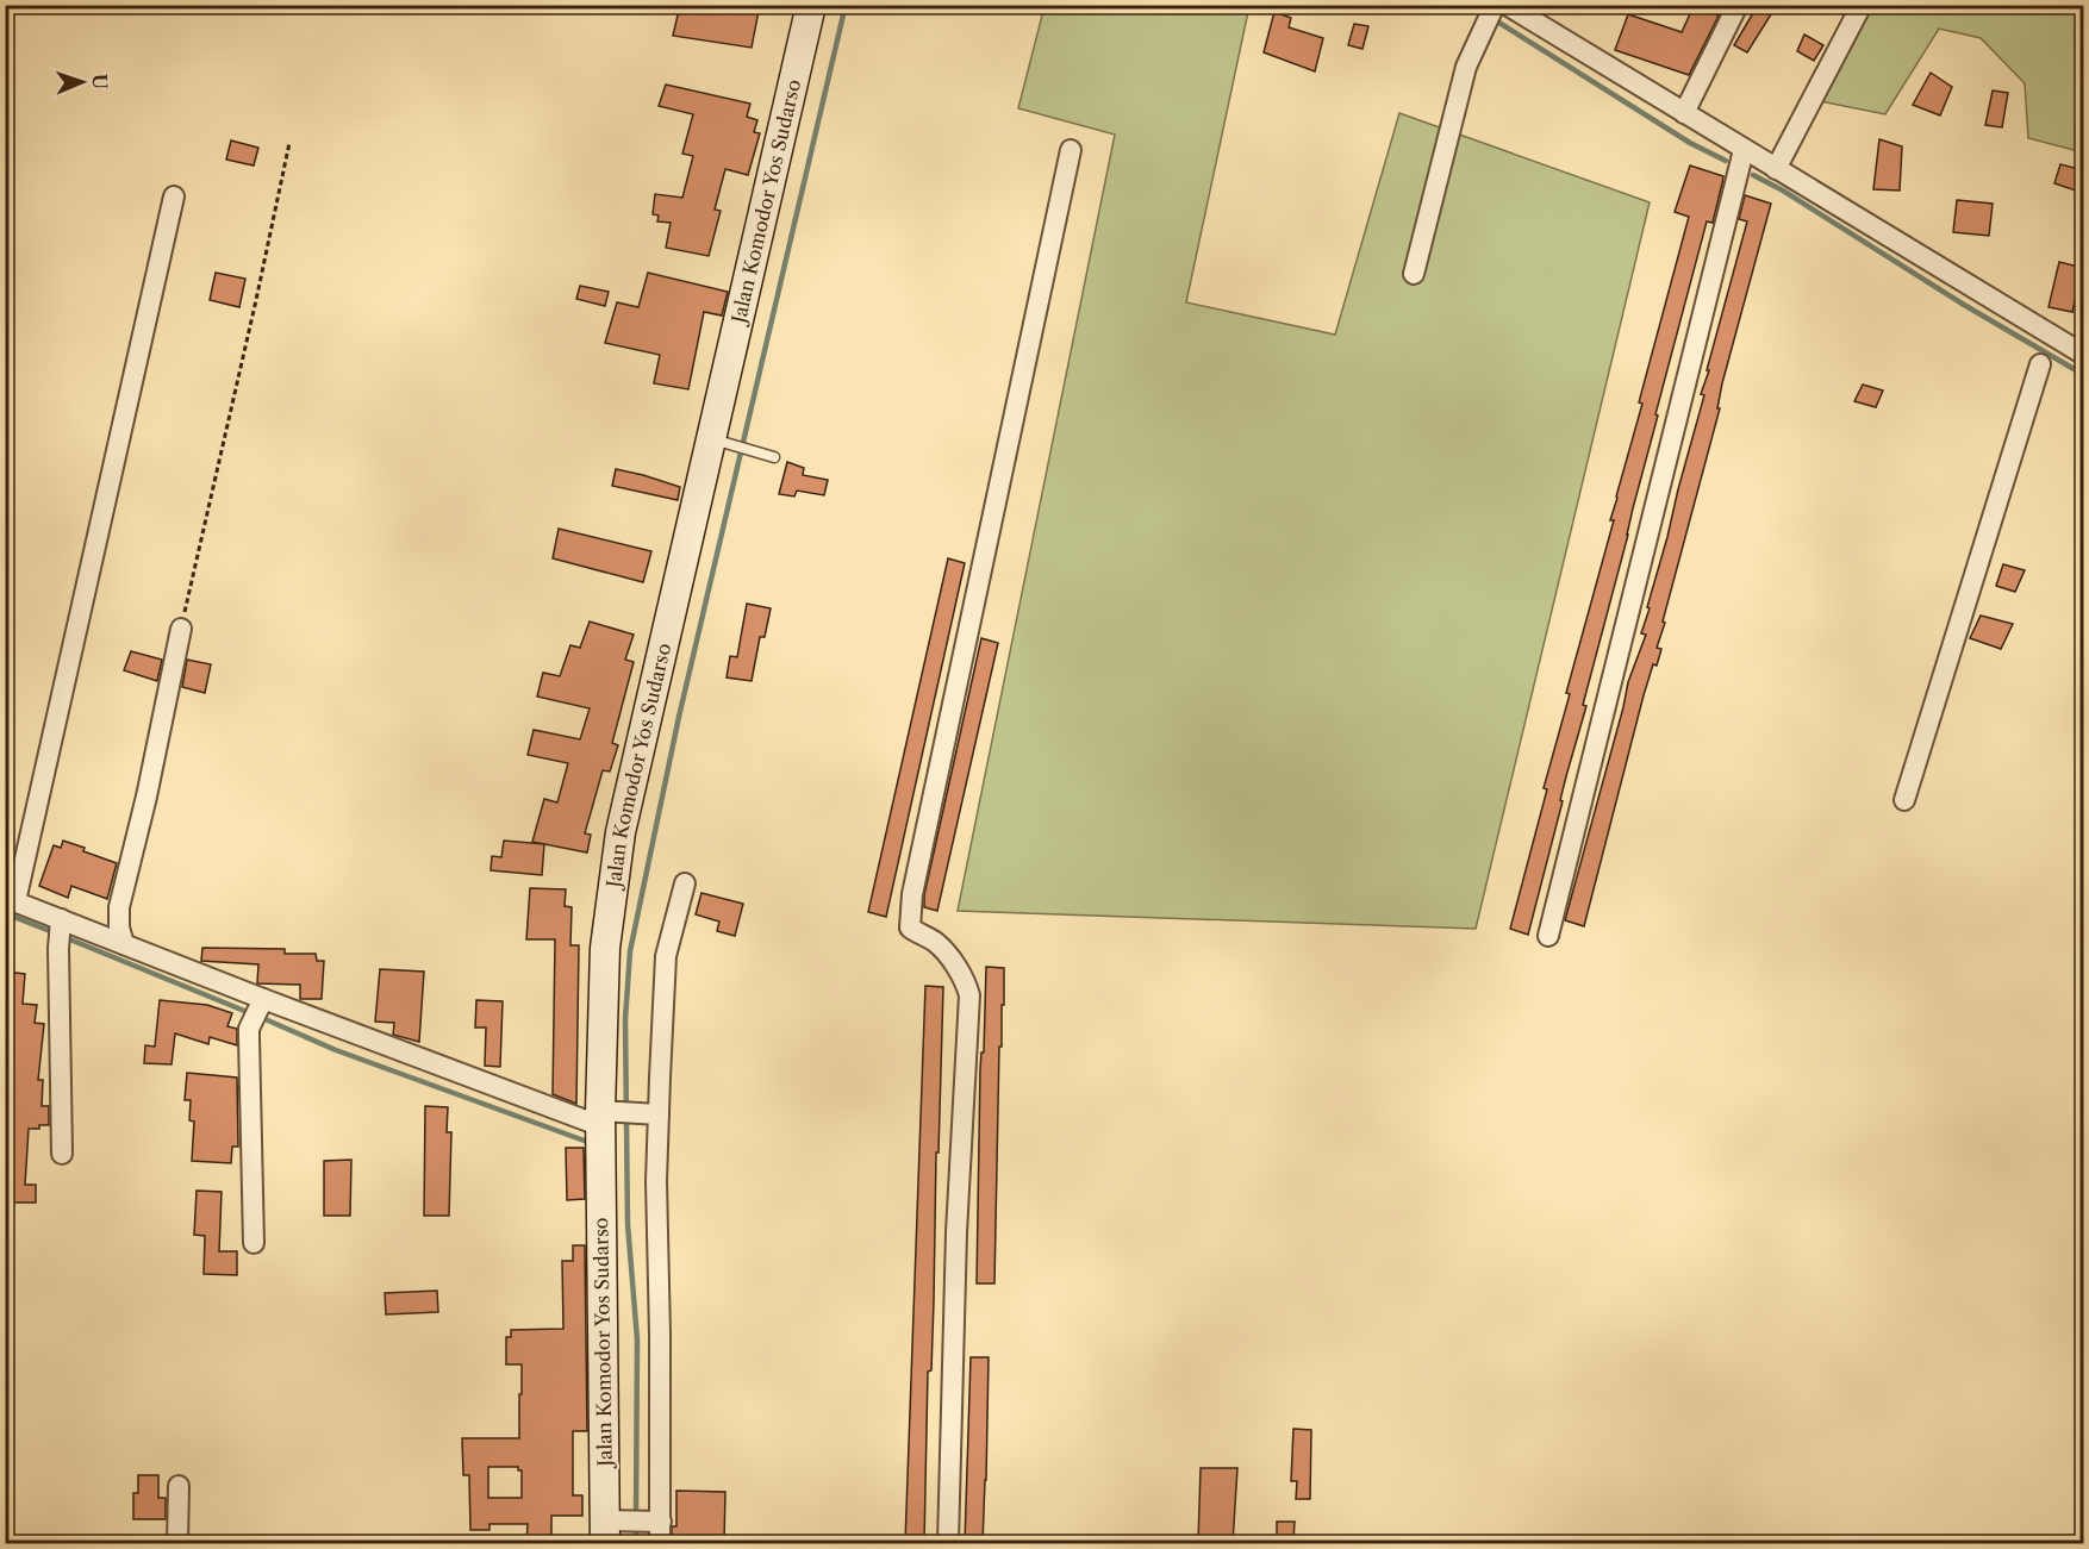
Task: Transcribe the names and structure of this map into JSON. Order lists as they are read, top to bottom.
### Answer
{
  "streets": {
    "street": ["Jalan Komodor Yos Sudarso"]
  },
  "north": "right"
}
